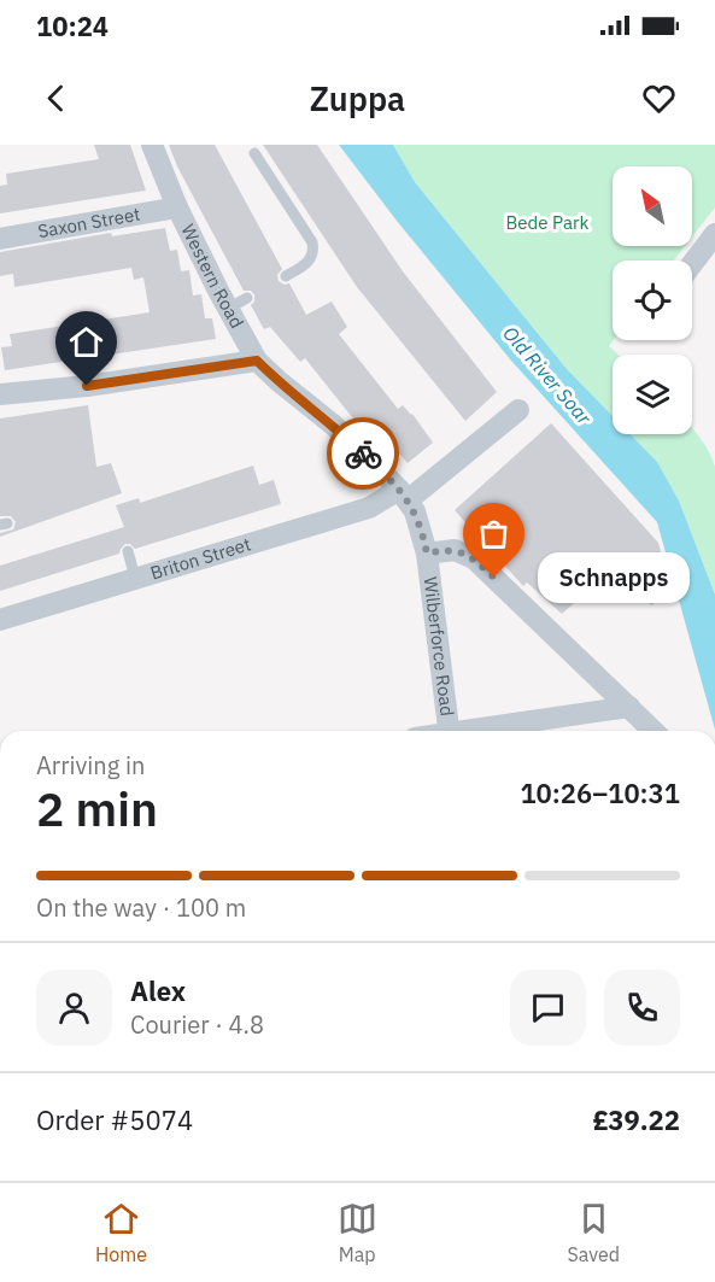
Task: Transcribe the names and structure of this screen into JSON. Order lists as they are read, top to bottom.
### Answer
{
  "streets": {
    "street": [
      "Saxon Street",
      "Western Road",
      "Briton Street",
      "Wilberforce Road"
    ]
  },
  "crossings": [
    ["Saxon Street", "Western Road"],
    ["Western Road", "Briton Street"],
    ["Western Road", "Wilberforce Road"]
  ],
  "water": ["Old River Soar"],
  "parks": ["Bede Park"],
  "places": ["Schnapps"],
  "north": "top left",
  "page": {
    "status": "10:24",
    "header": "Zuppa",
    "bubble": "Schnapps",
    "heading": ["2 min", "Arriving in", "10:26–10:31"],
    "panel": [
      "Alex",
      "Courier · 4.8",
      "Order #5074",
      "£39.22"
    ],
    "bar": "On the way · 100 m",
    "tabs": ["Home", "Map", "Saved"]
  }
}
